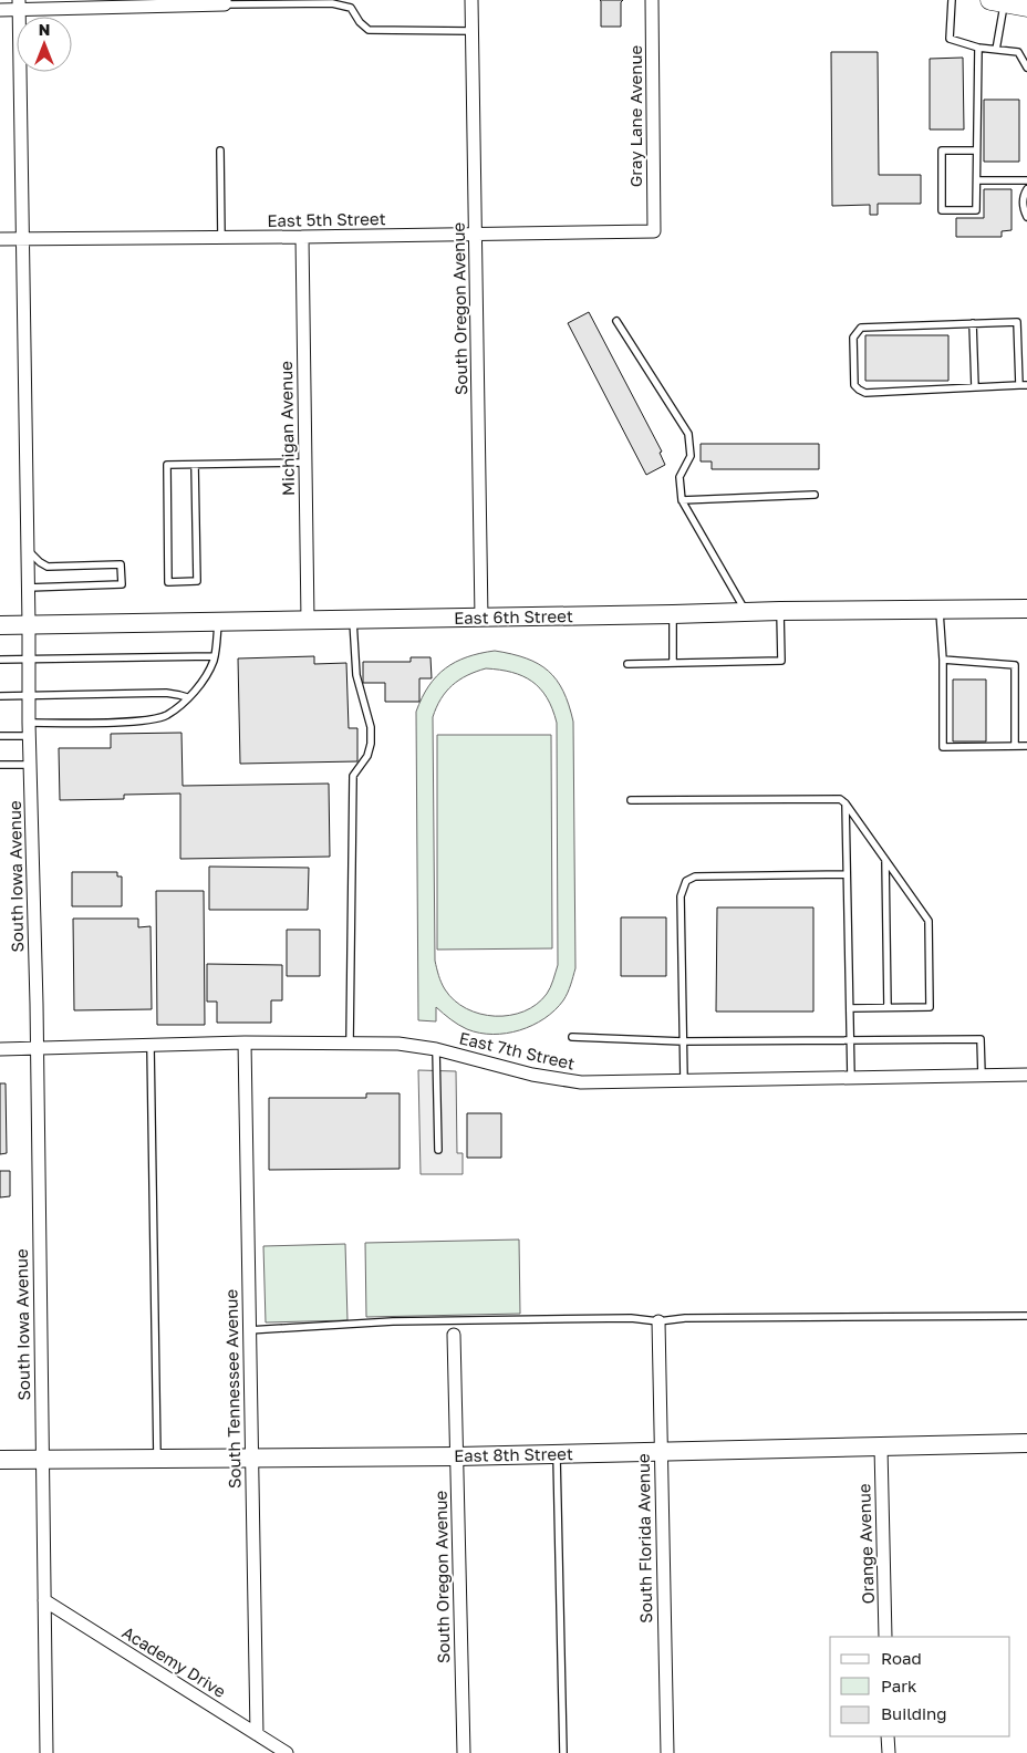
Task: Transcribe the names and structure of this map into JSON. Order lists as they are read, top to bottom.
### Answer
{
  "streets": {
    "street": [
      "Gray Lane Avenue",
      "East 5th Street",
      "South Oregon Avenue",
      "Michigan Avenue",
      "East 6th Street",
      "South Iowa Avenue",
      "East 7th Street",
      "South Tennessee Avenue",
      "East 8th Street",
      "South Florida Avenue",
      "Orange Avenue",
      "Academy Drive"
    ]
  },
  "crossings": [
    ["Gray Lane Avenue", "East 5th Street"],
    ["East 5th Street", "South Oregon Avenue"],
    ["East 5th Street", "Michigan Avenue"],
    ["East 5th Street", "South Iowa Avenue"],
    ["South Oregon Avenue", "East 6th Street"],
    ["South Oregon Avenue", "East 8th Street"],
    ["Michigan Avenue", "East 6th Street"],
    ["East 6th Street", "South Iowa Avenue"],
    ["South Iowa Avenue", "East 7th Street"],
    ["South Iowa Avenue", "East 8th Street"],
    ["South Iowa Avenue", "Academy Drive"],
    ["East 7th Street", "South Tennessee Avenue"],
    ["South Tennessee Avenue", "East 8th Street"],
    ["South Tennessee Avenue", "Academy Drive"],
    ["East 8th Street", "South Florida Avenue"],
    ["East 8th Street", "Orange Avenue"]
  ],
  "legend": ["Road", "Park", "Building"],
  "north": "top"
}
